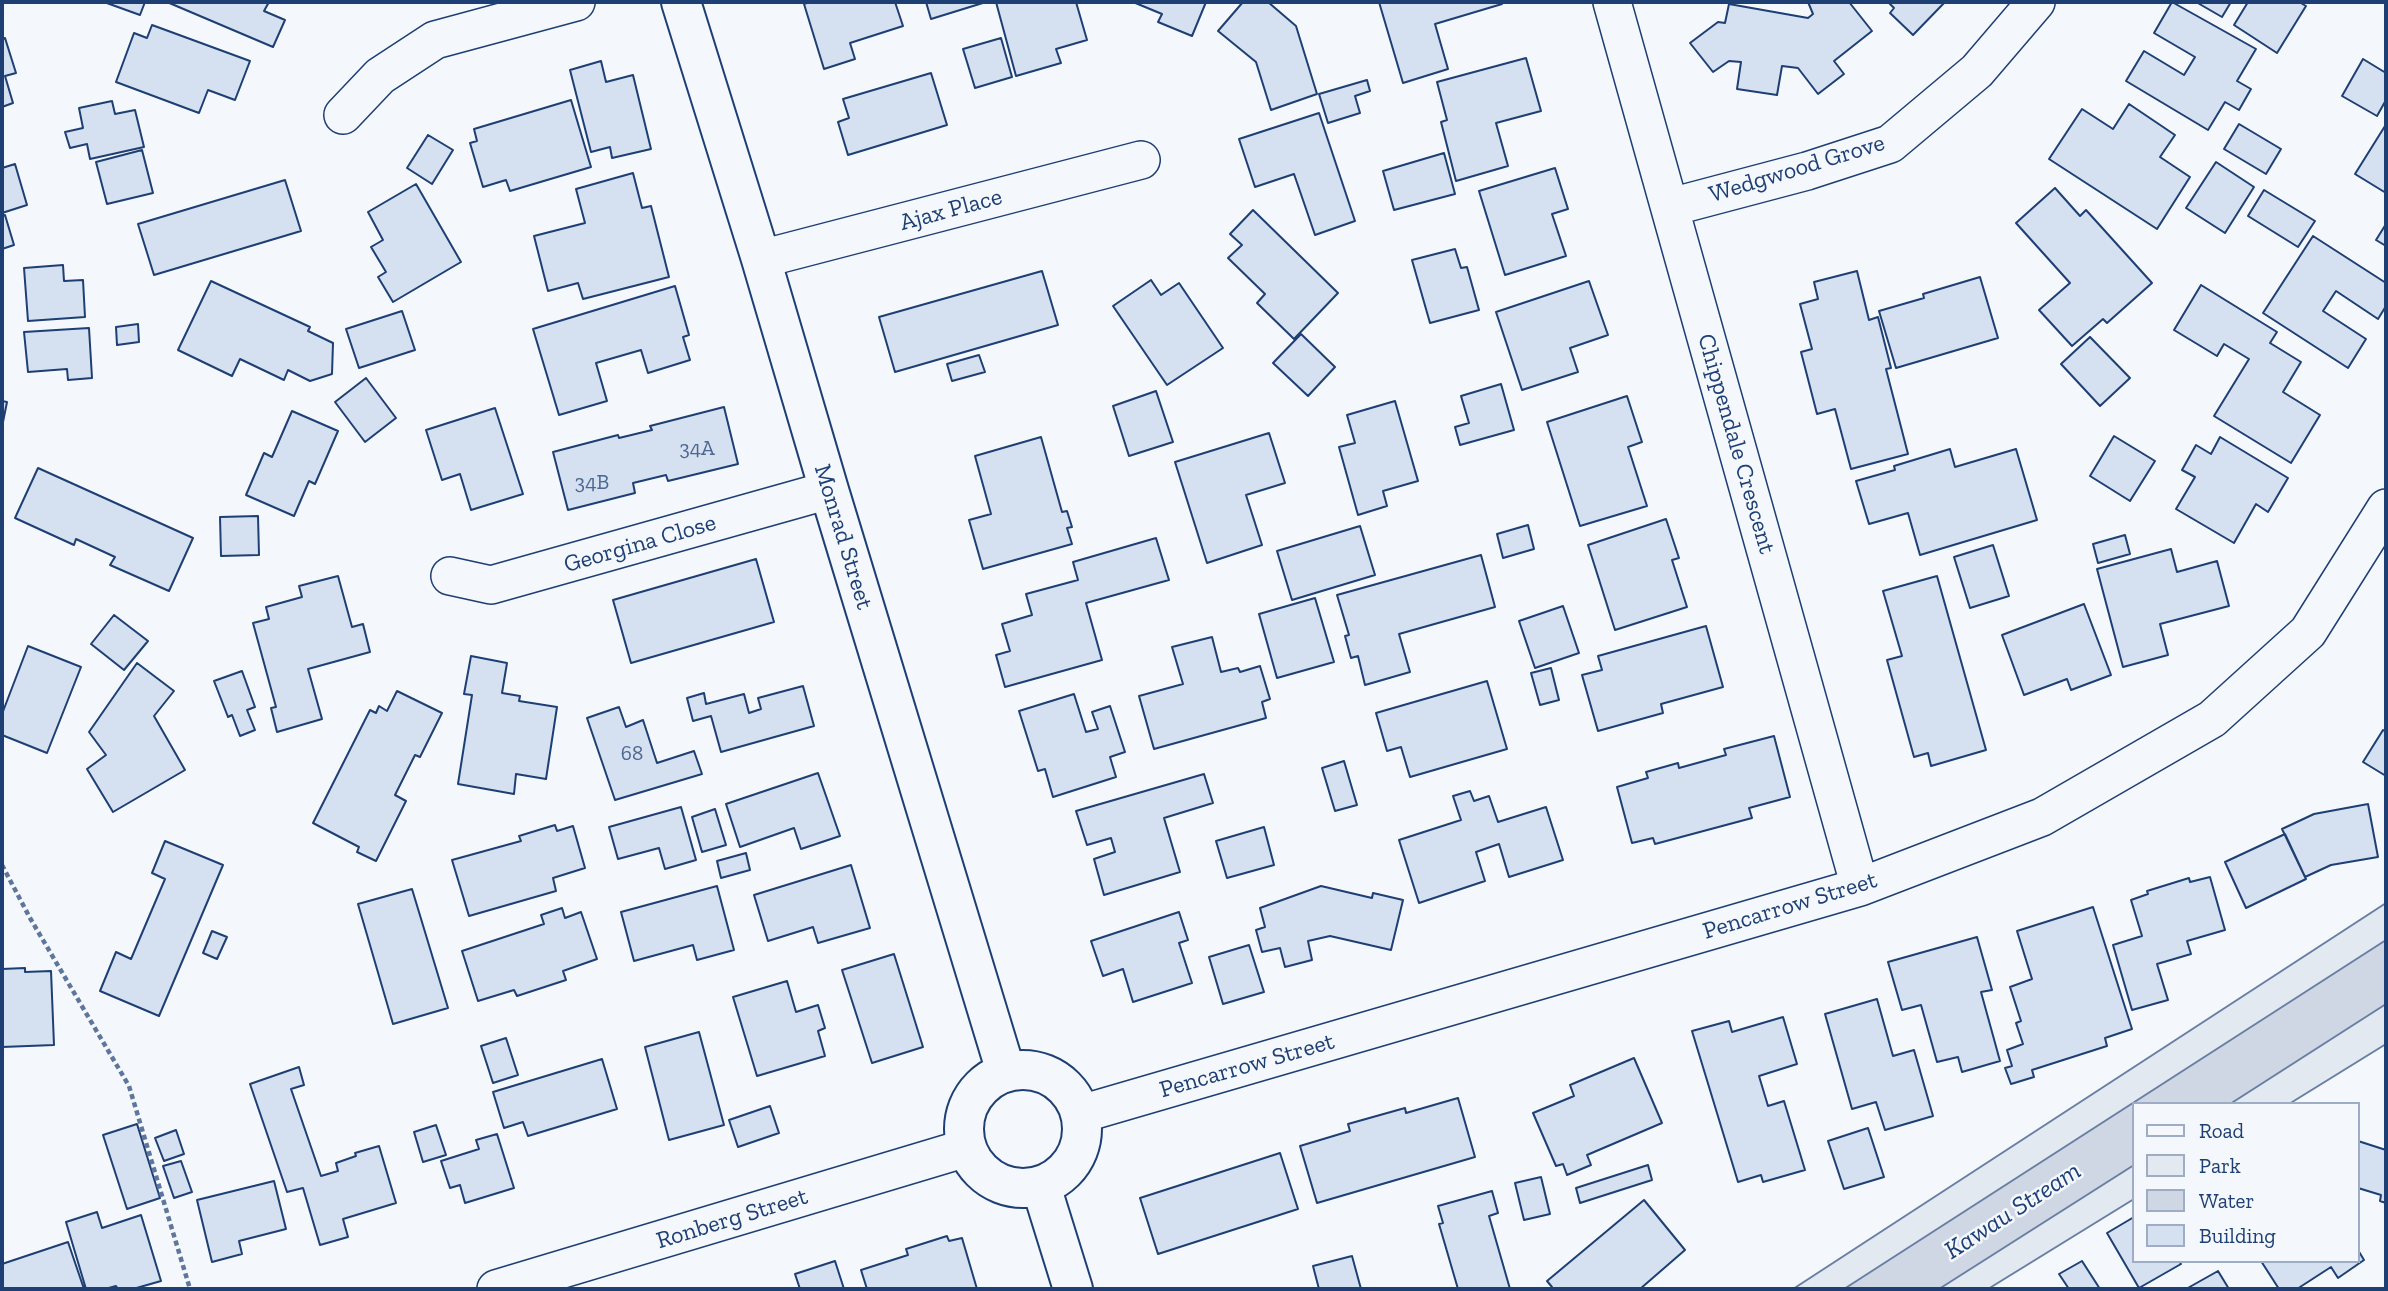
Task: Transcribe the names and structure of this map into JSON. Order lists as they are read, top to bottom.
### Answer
{
  "streets": {
    "street": [
      "Wedgwood Grove",
      "Ajax Place",
      "Chippendale Crescent",
      "Monrad Street",
      "Georgina Close",
      "Pencarrow Street",
      "Ronberg Street"
    ]
  },
  "crossings": [
    ["Wedgwood Grove", "Chippendale Crescent"],
    ["Ajax Place", "Monrad Street"],
    ["Chippendale Crescent", "Pencarrow Street"],
    ["Monrad Street", "Georgina Close"],
    ["Monrad Street", "Pencarrow Street"],
    ["Monrad Street", "Ronberg Street"],
    ["Pencarrow Street", "Ronberg Street"]
  ],
  "water": ["Kawau Stream"],
  "house_numbers": ["34A", "34B", "68"],
  "legend": [
    "Road",
    "Park",
    "Water",
    "Building"
  ]
}
